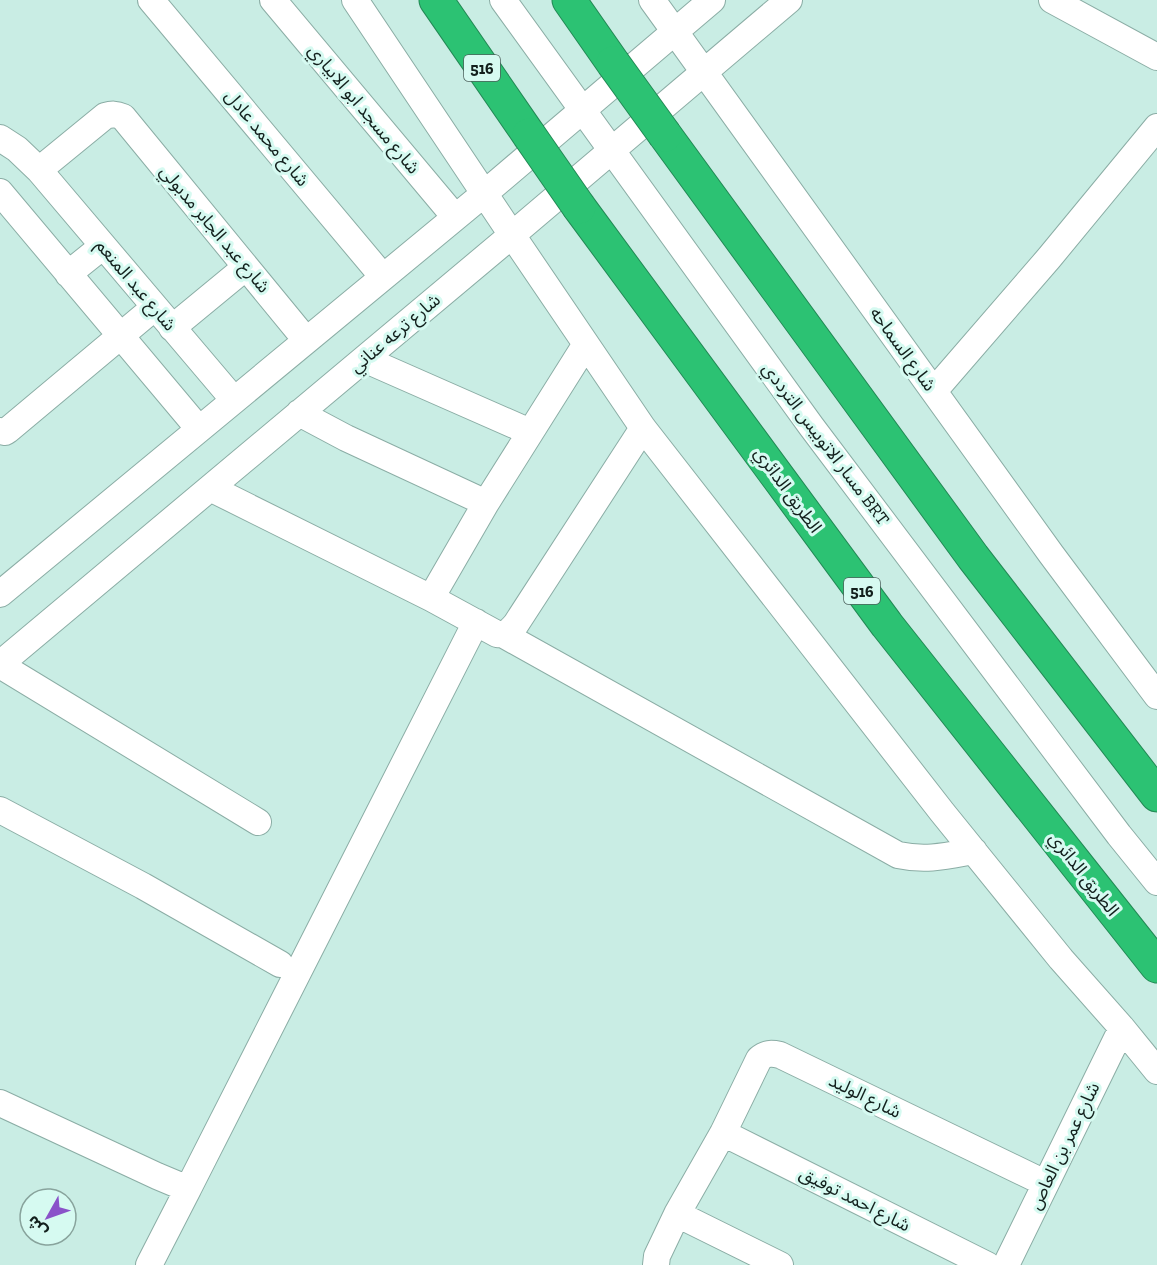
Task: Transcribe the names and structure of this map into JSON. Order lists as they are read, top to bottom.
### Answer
{
  "streets": {
    "highway": ["516", "الطريق الدائري"],
    "street": [
      "شارع مسجد ابو الابياري",
      "شارع محمد عادل",
      "شارع عبد الجابر مدبولي",
      "شارع عبد المنعم",
      "شارع ترعه عناني",
      "شارع السماحه",
      "مسار الاتوبيس الترددي BRT",
      "شارع الوليد",
      "شارع عمر بن العاص",
      "شارع احمد توفيق"
    ]
  },
  "crossings": [
    ["شارع عبد الجابر مدبولي", "شارع عبد المنعم"],
    ["شارع ترعه عناني", "شارع السماحه"],
    ["شارع الوليد", "شارع عمر بن العاص"],
    ["شارع الوليد", "شارع احمد توفيق"]
  ],
  "north": "bottom left"
}
